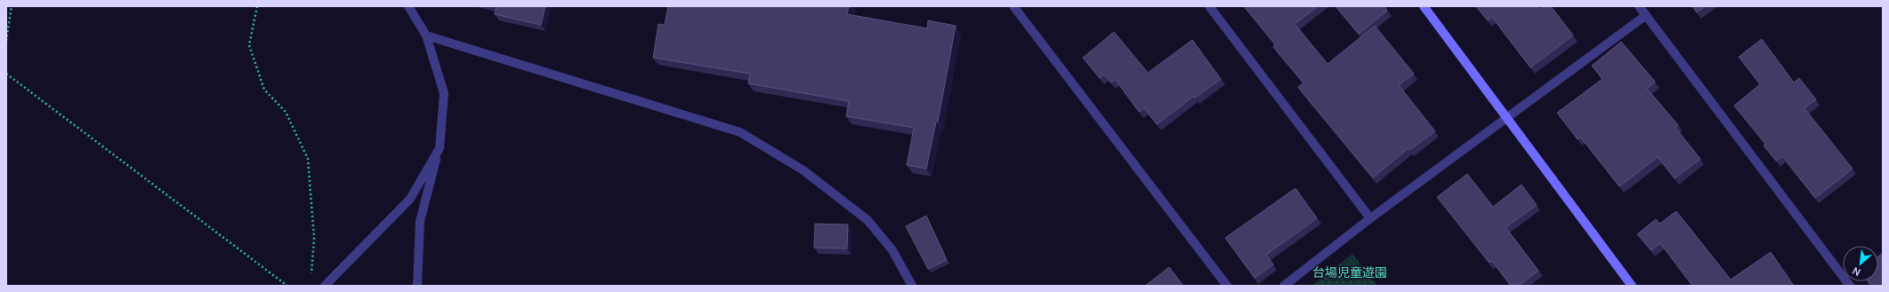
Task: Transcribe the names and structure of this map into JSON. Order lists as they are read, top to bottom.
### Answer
{
  "parks": ["台場児童遊園"],
  "north": "bottom left"
}
